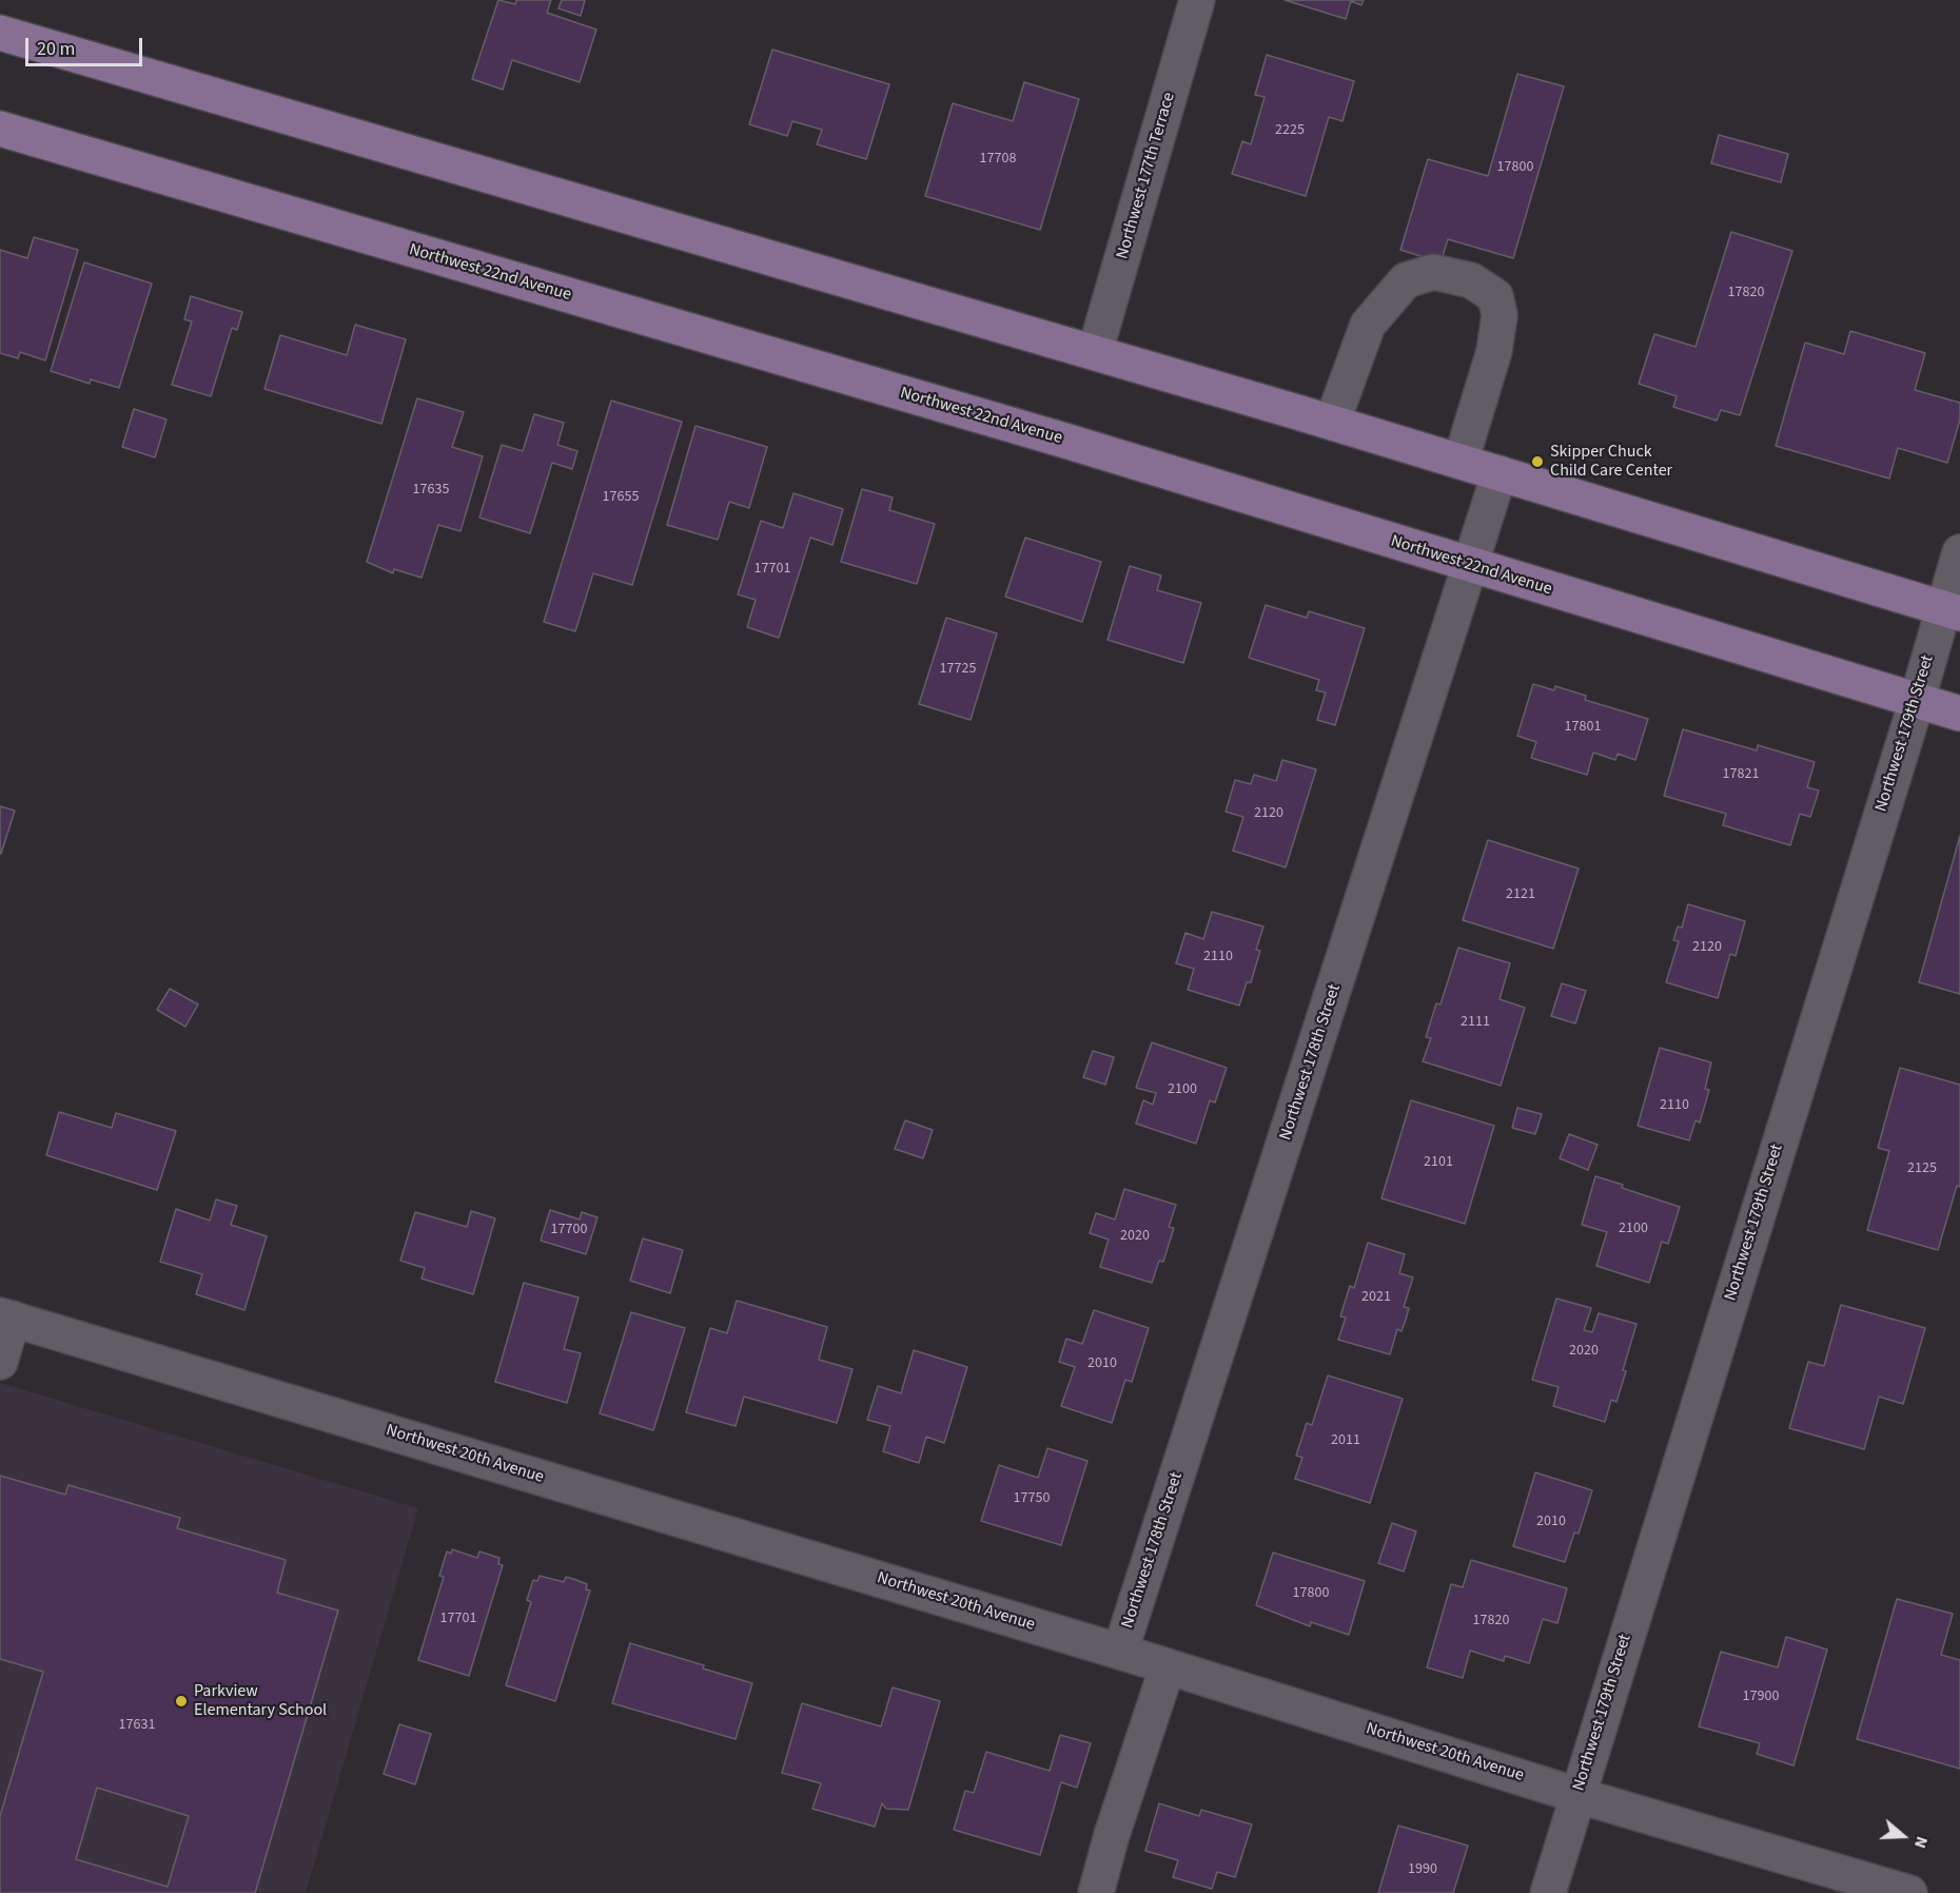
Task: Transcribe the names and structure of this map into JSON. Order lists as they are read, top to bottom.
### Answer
{
  "streets": {
    "main road": ["Northwest 22nd Avenue"],
    "street": [
      "Northwest 177th Terrace",
      "Northwest 179th Street",
      "Northwest 178th Street",
      "Northwest 20th Avenue"
    ]
  },
  "crossings": [
    ["Northwest 22nd Avenue", "Northwest 179th Street"],
    ["Northwest 22nd Avenue", "Northwest 178th Street"],
    ["Northwest 179th Street", "Northwest 20th Avenue"],
    ["Northwest 178th Street", "Northwest 20th Avenue"]
  ],
  "places": ["Skipper Chuck Child Care Center", "Parkview Elementary School"],
  "house_numbers": [
    "2225",
    "17708",
    "17800",
    "17820",
    "17635",
    "17655",
    "17701",
    "17725",
    "17801",
    "17821",
    "2120",
    "2121",
    "2120",
    "2110",
    "2111",
    "2100",
    "2110",
    "2101",
    "2125",
    "2100",
    "17700",
    "2020",
    "2021",
    "2020",
    "2010",
    "2011",
    "17750",
    "2010",
    "17800",
    "17701",
    "17820",
    "17900",
    "17631",
    "1990"
  ],
  "scale_bar": "20 m",
  "north": "right"
}
